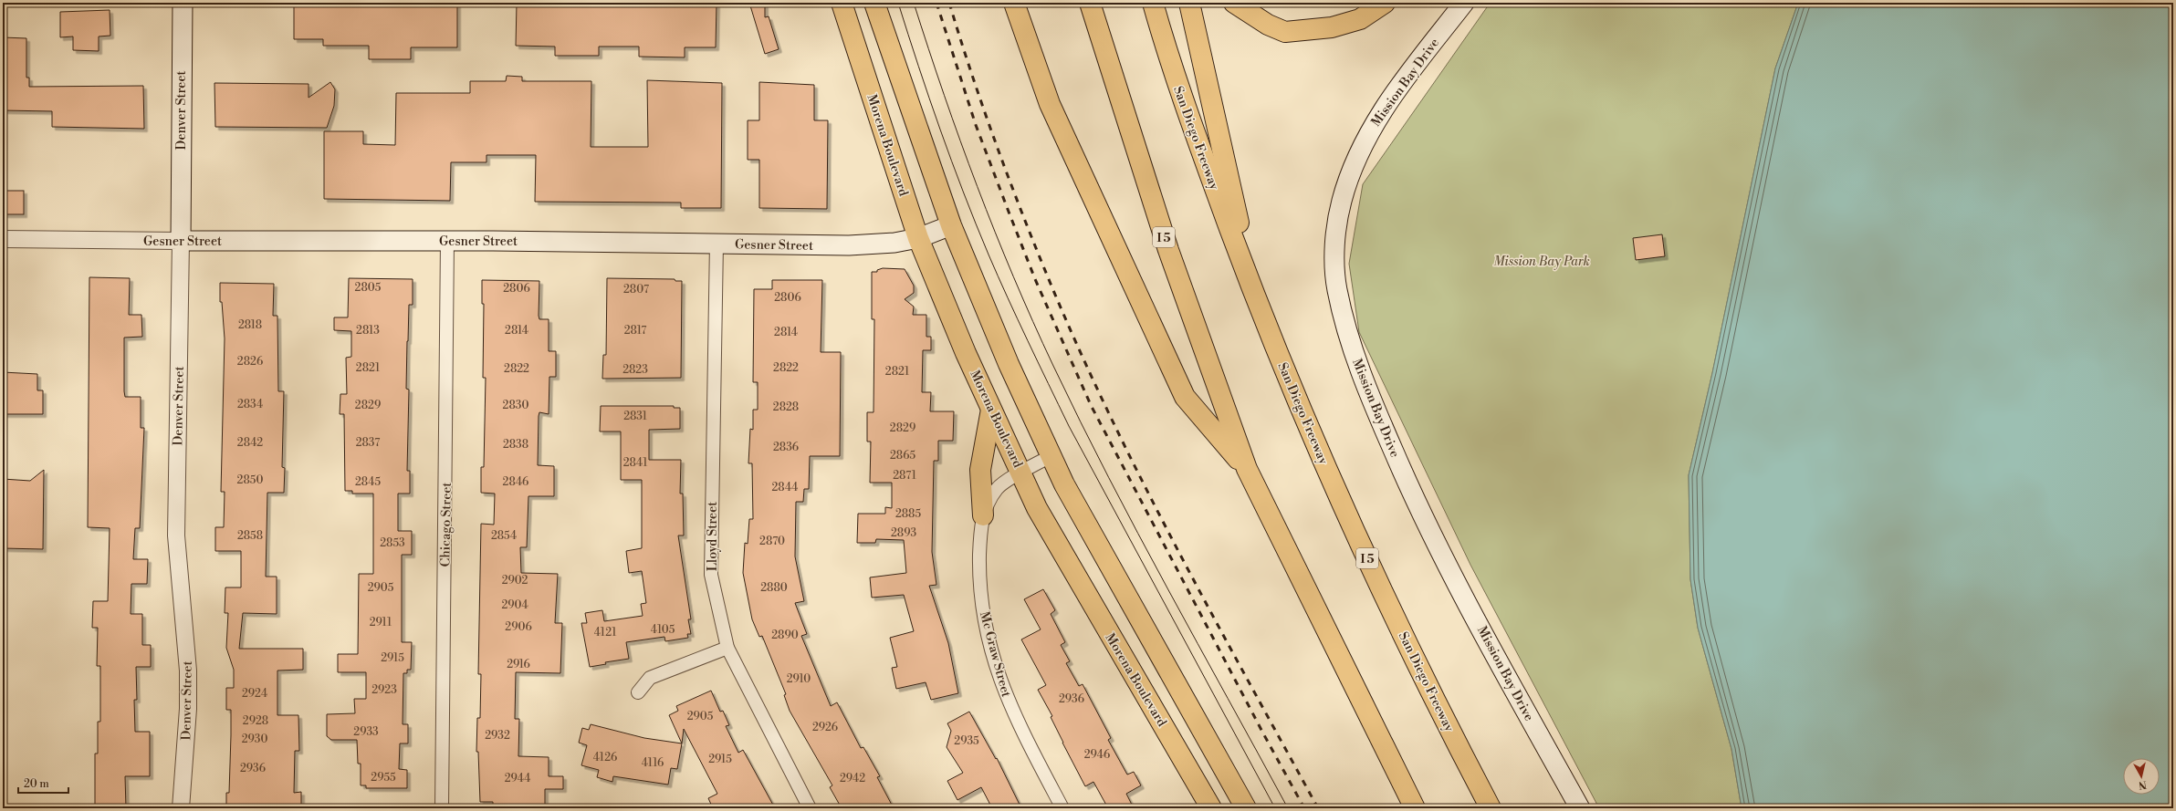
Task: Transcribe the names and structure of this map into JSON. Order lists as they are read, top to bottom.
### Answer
{
  "streets": {
    "main road": [
      "Mission Bay Drive",
      "Denver Street",
      "San Diego Freeway",
      "Morena Boulevard",
      "I 5",
      "Gesner Street"
    ],
    "street": ["Chicago Street", "Lloyd Street", "Mc Graw Street"]
  },
  "crossings": [
    ["Denver Street", "Gesner Street"],
    ["Morena Boulevard", "Gesner Street"],
    ["Morena Boulevard", "Mc Graw Street"],
    ["Gesner Street", "Chicago Street"],
    ["Gesner Street", "Lloyd Street"]
  ],
  "parks": ["Mission Bay Park"],
  "house_numbers": [
    "2805",
    "2806",
    "2807",
    "2806",
    "2818",
    "2813",
    "2814",
    "2817",
    "2814",
    "2826",
    "2821",
    "2822",
    "2822",
    "2823",
    "2821",
    "2834",
    "2829",
    "2830",
    "2828",
    "2831",
    "2829",
    "2842",
    "2837",
    "2838",
    "2836",
    "2865",
    "2841",
    "2871",
    "2850",
    "2845",
    "2846",
    "2844",
    "2885",
    "2893",
    "2858",
    "2854",
    "2870",
    "2853",
    "2902",
    "2905",
    "2880",
    "2904",
    "2911",
    "2906",
    "4105",
    "4121",
    "2890",
    "2915",
    "2916",
    "2910",
    "2923",
    "2924",
    "2936",
    "2905",
    "2928",
    "2926",
    "2933",
    "2932",
    "2930",
    "2935",
    "2946",
    "4126",
    "2915",
    "4116",
    "2936",
    "2955",
    "2944",
    "2942"
  ],
  "scale_bar": "20 m",
  "north": "bottom"
}
